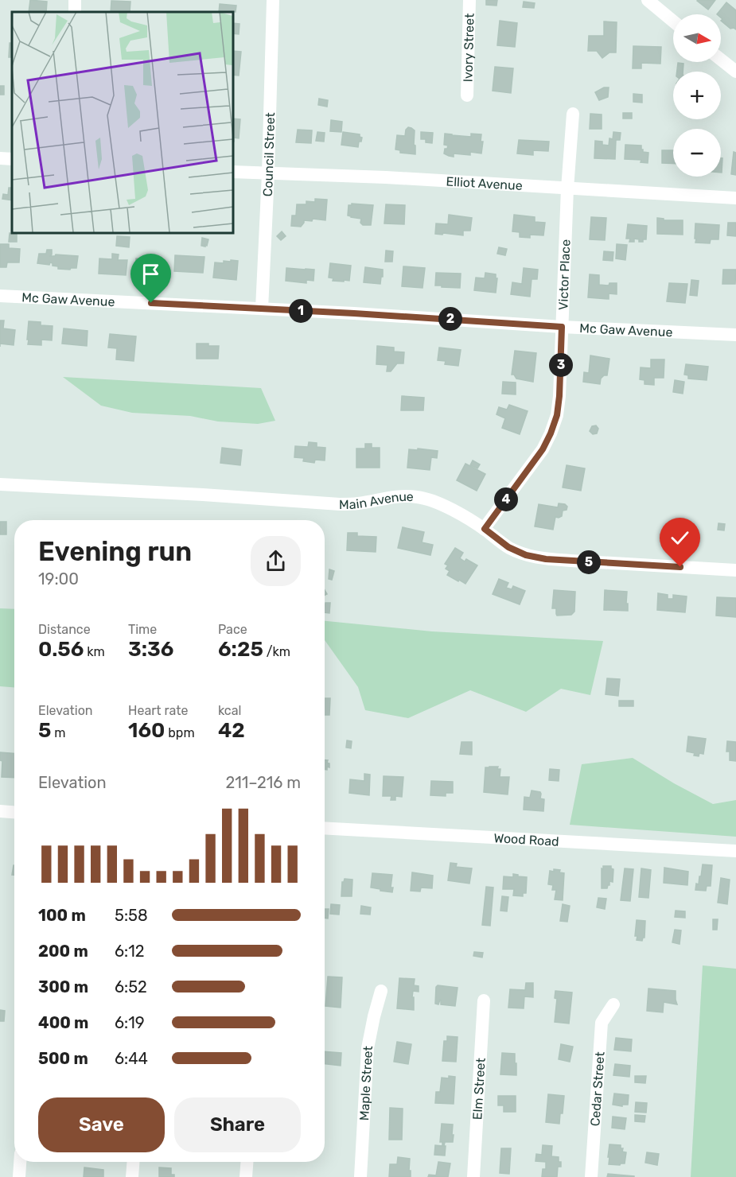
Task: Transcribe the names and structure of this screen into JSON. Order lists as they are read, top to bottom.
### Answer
{
  "streets": {
    "street": [
      "Ivory Street",
      "Council Street",
      "Elliot Avenue",
      "Victor Place",
      "Mc Gaw Avenue",
      "Main Avenue",
      "Wood Road",
      "Maple Street",
      "Elm Street",
      "Cedar Street"
    ]
  },
  "crossings": [
    ["Council Street", "Elliot Avenue"],
    ["Council Street", "Mc Gaw Avenue"],
    ["Elliot Avenue", "Victor Place"],
    ["Victor Place", "Mc Gaw Avenue"],
    ["Victor Place", "Main Avenue"]
  ],
  "north": "right",
  "page": {
    "map_buttons": ["+", "−"],
    "pins": [
      "1",
      "2",
      "3",
      "4",
      "5"
    ],
    "heading": ["Evening run", "19:00"],
    "stats": [
      ["Distance", "0.56 km"],
      ["Time", "3:36"],
      ["Pace", "6:25 /km"],
      ["Elevation", "5 m"],
      ["Heart rate", "160 bpm"],
      ["kcal", "42"]
    ],
    "chart": ["Elevation", "211–216 m"],
    "list": [
      {
        "name": "100 m",
        "note": "5:58"
      },
      {
        "name": "200 m",
        "note": "6:12"
      },
      {
        "name": "300 m",
        "note": "6:52"
      },
      {
        "name": "400 m",
        "note": "6:19"
      },
      {
        "name": "500 m",
        "note": "6:44"
      }
    ],
    "buttons": ["Save", "Share"]
  }
}
